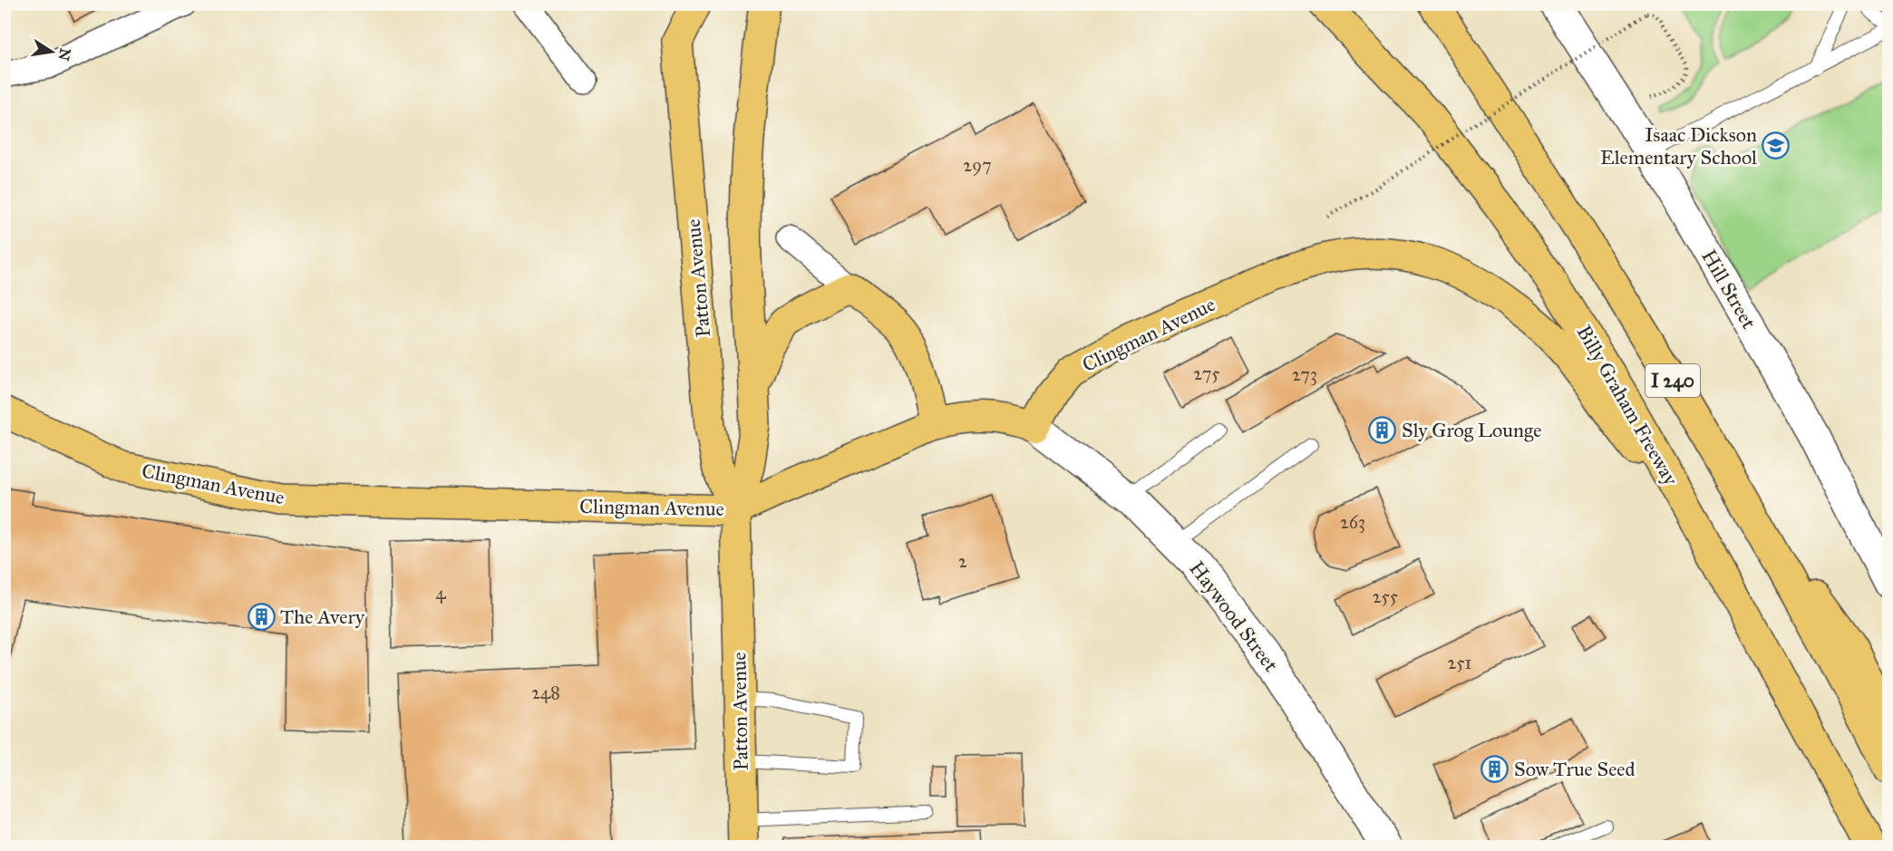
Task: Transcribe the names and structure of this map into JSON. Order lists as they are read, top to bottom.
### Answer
{
  "streets": {
    "main road": [
      "Patton Avenue",
      "Clingman Avenue",
      "I 240",
      "Billy Graham Freeway"
    ],
    "street": ["Hill Street", "Haywood Street"]
  },
  "crossings": [
    ["Patton Avenue", "Clingman Avenue"],
    ["Clingman Avenue", "Billy Graham Freeway"],
    ["Clingman Avenue", "Haywood Street"]
  ],
  "places": {
    "school or university": ["Isaac Dickson Elementary School"],
    "building": ["Sly Grog Lounge", "The Avery", "Sow True Seed"]
  },
  "house_numbers": [
    "297",
    "275",
    "273",
    "263",
    "2",
    "4",
    "255",
    "251",
    "248"
  ],
  "north": "right"
}
